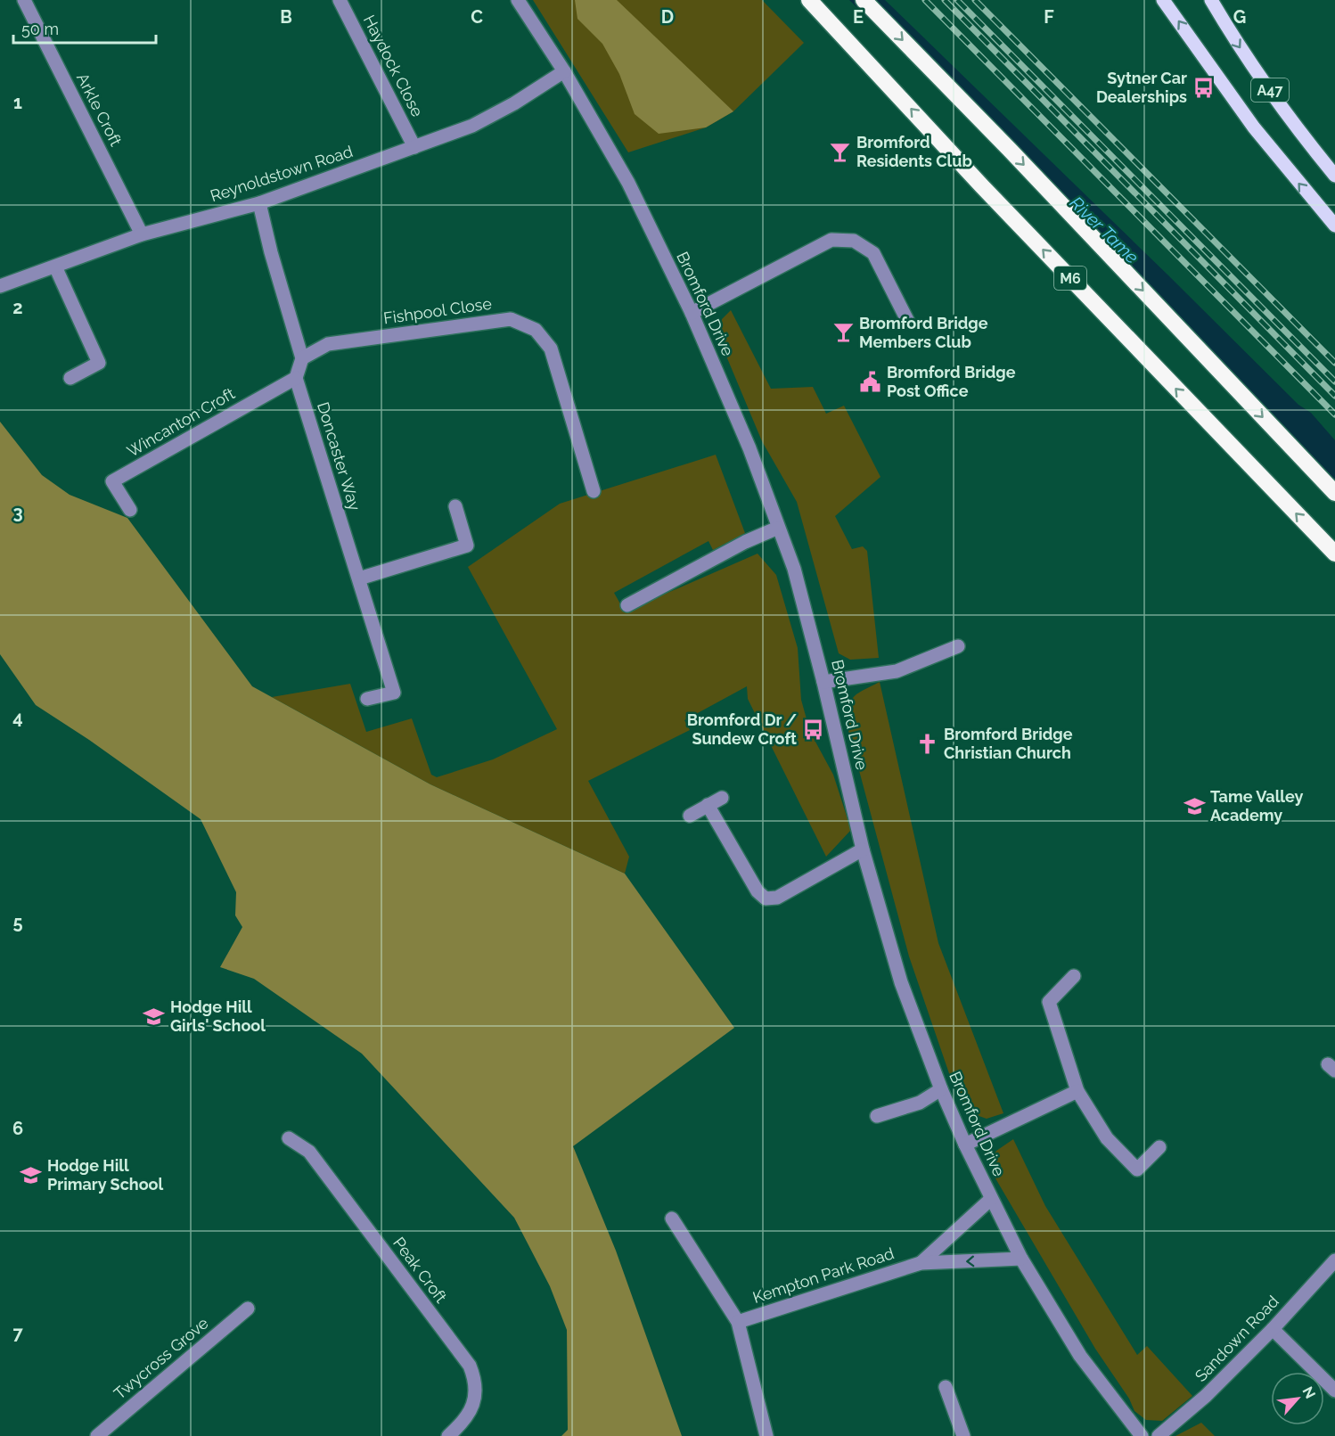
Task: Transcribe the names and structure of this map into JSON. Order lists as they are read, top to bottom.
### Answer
{
  "streets": {
    "highway": ["M6"],
    "main road": ["A47"],
    "street": [
      "Haydock Close",
      "Arkle Croft",
      "Reynoldstown Road",
      "Bromford Drive",
      "Fishpool Close",
      "Wincanton Croft",
      "Doncaster Way",
      "Peak Croft",
      "Kempton Park Road",
      "Sandown Road",
      "Twycross Grove"
    ]
  },
  "crossings": [
    ["Haydock Close", "Reynoldstown Road"],
    ["Arkle Croft", "Reynoldstown Road"],
    ["Reynoldstown Road", "Bromford Drive"],
    ["Bromford Drive", "Kempton Park Road"],
    ["Wincanton Croft", "Doncaster Way"]
  ],
  "water": ["River Tame"],
  "places": {
    "bus stop": ["Sytner Car Dealerships", "Bromford Dr / Sundew Croft"],
    "bar": ["Bromford Residents Club", "Bromford Bridge Members Club"],
    "public building": ["Bromford Bridge Post Office"],
    "church": ["Bromford Bridge Christian Church"],
    "school or university": ["Tame Valley Academy", "Hodge Hill Girls' School", "Hodge Hill Primary School"]
  },
  "scale_bar": "50 m",
  "north": "top right",
  "grid": {
    "columns": [
      "B",
      "C",
      "D",
      "E",
      "F",
      "G"
    ],
    "rows": [
      "1",
      "2",
      "3",
      "4",
      "5",
      "6",
      "7"
    ]
  }
}
